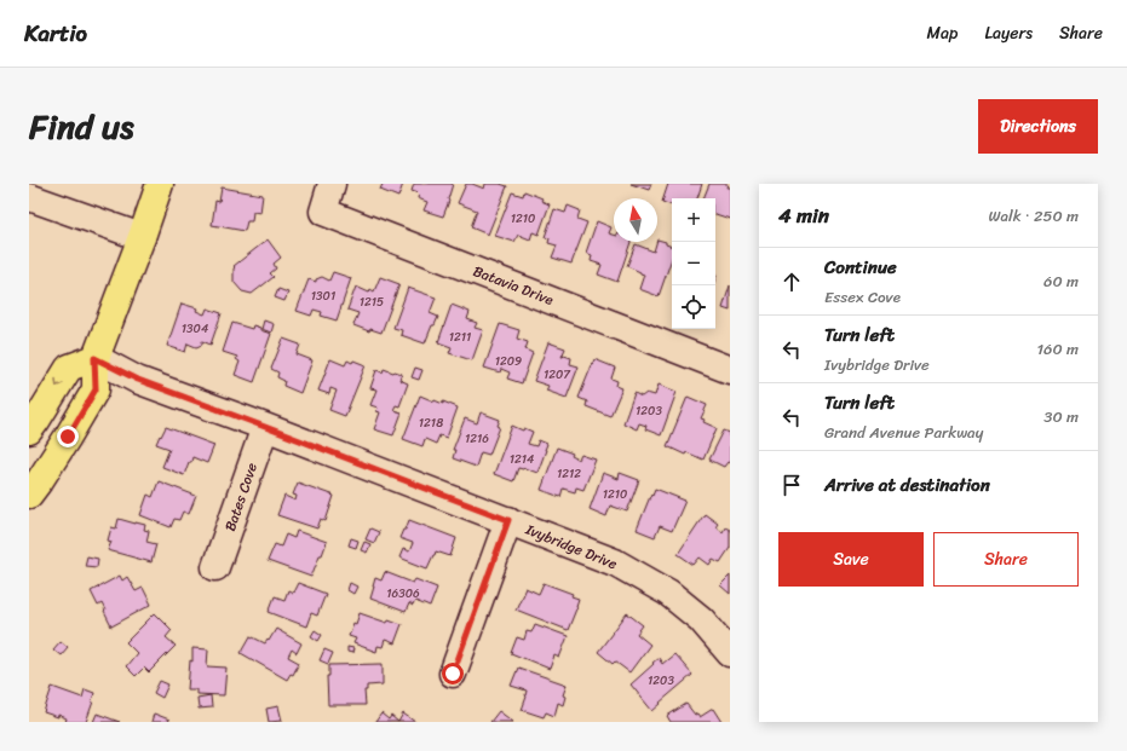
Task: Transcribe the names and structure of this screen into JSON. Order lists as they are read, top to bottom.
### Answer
{
  "streets": {
    "street": ["Batavia Drive", "Bates Cove", "Ivybridge Drive"]
  },
  "crossings": [
    ["Bates Cove", "Ivybridge Drive"]
  ],
  "house_numbers": [
    "1210",
    "1301",
    "1215",
    "1304",
    "1211",
    "1209",
    "1207",
    "1203",
    "1218",
    "1216",
    "1214",
    "1212",
    "1210",
    "16306",
    "1203"
  ],
  "north": "top",
  "page": {
    "header": "Kartio",
    "nav": ["Map", "Layers", "Share"],
    "title": "Find us",
    "buttons": [
      "Directions",
      ["Save", "Share"]
    ],
    "heading": ["4 min", "Walk · 250 m"],
    "map_buttons": ["+", "−"],
    "list": [
      ["Continue", "Essex Cove", "60 m"],
      ["Turn left", "Ivybridge Drive", "160 m"],
      ["Turn left", "Grand Avenue Parkway", "30 m"],
      "Arrive at destination"
    ]
  }
}
